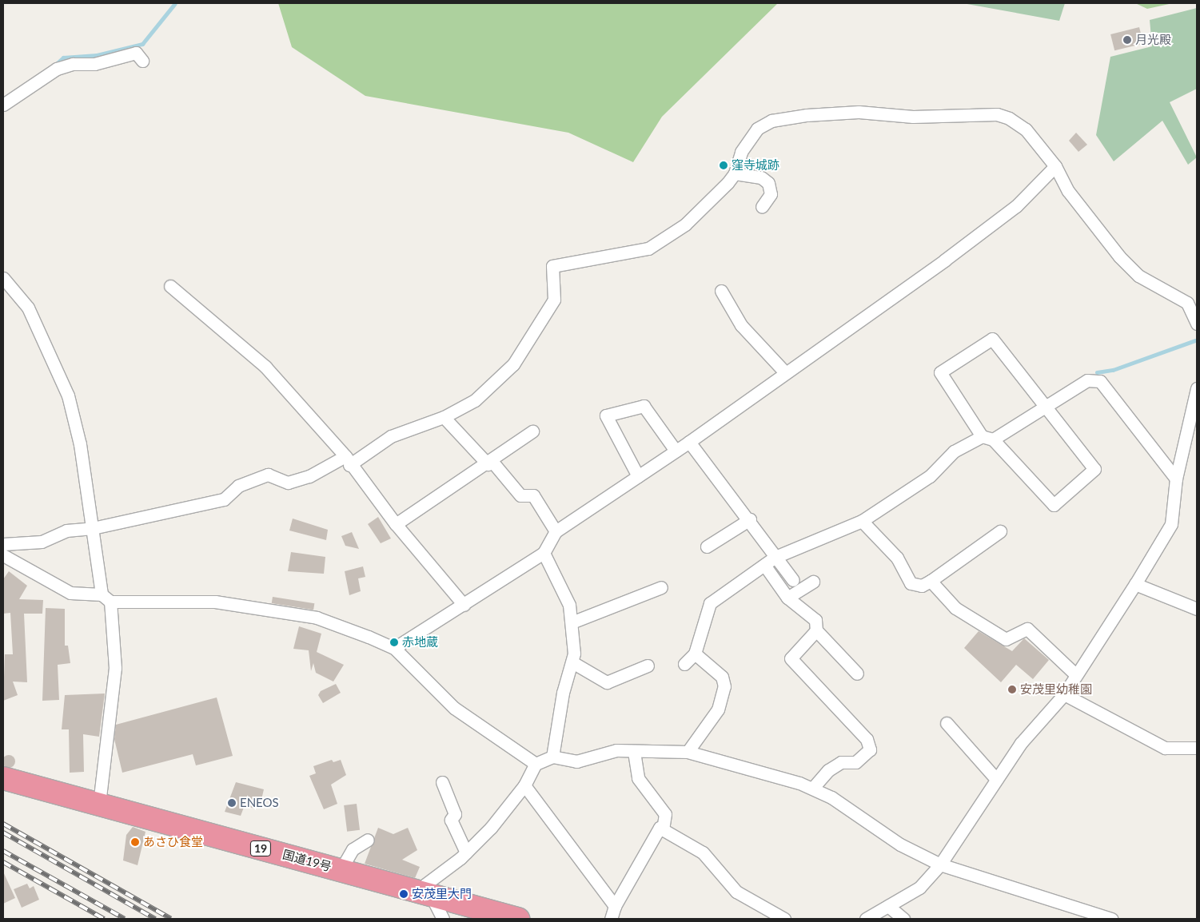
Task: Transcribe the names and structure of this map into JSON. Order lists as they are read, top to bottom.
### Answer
{
  "streets": {
    "highway": ["19", "国道19号"]
  },
  "places": [
    "月光殿",
    "窪寺城跡",
    "赤地蔵",
    "安茂里幼稚園",
    "ENEOS",
    "あさひ食堂",
    "安茂里大門"
  ]
}
